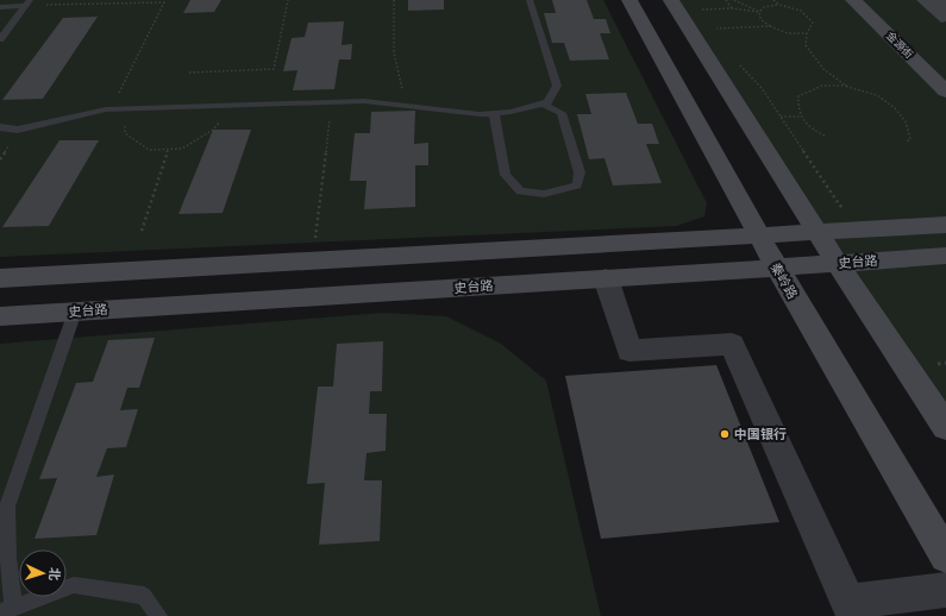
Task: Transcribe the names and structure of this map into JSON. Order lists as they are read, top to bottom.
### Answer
{
  "streets": {
    "street": ["金源街", "史台路", "秦岭路"]
  },
  "crossings": [
    ["史台路", "秦岭路"]
  ],
  "places": ["中国银行"],
  "north": "right"
}
